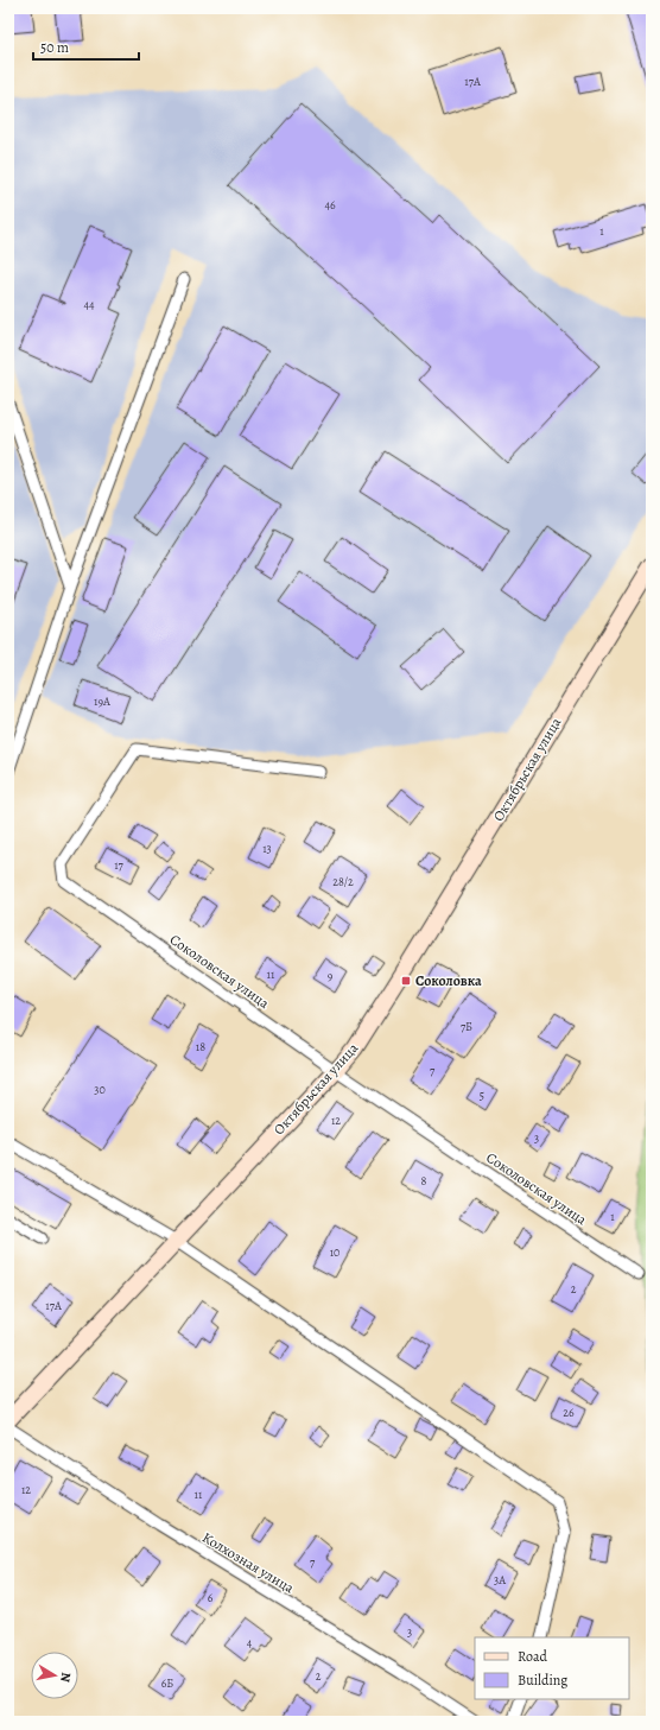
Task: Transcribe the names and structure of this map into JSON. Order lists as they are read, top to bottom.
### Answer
{
  "streets": {
    "street": ["Октябрьская улица", "Соколовская улица", "Колхозная улица"]
  },
  "crossings": [
    ["Октябрьская улица", "Соколовская улица"]
  ],
  "places": {
    "transit": ["Соколовка"]
  },
  "house_numbers": [
    "17А",
    "46",
    "1",
    "44",
    "19А",
    "13",
    "17",
    "28/2",
    "11",
    "9",
    "7Б",
    "18",
    "7",
    "30",
    "5",
    "12",
    "3",
    "8",
    "1",
    "10",
    "2",
    "17А",
    "26",
    "12",
    "11",
    "7",
    "3А",
    "6",
    "3",
    "4",
    "2",
    "6Б"
  ],
  "legend": ["Road", "Building"],
  "scale_bar": "50 m",
  "north": "right"
}
